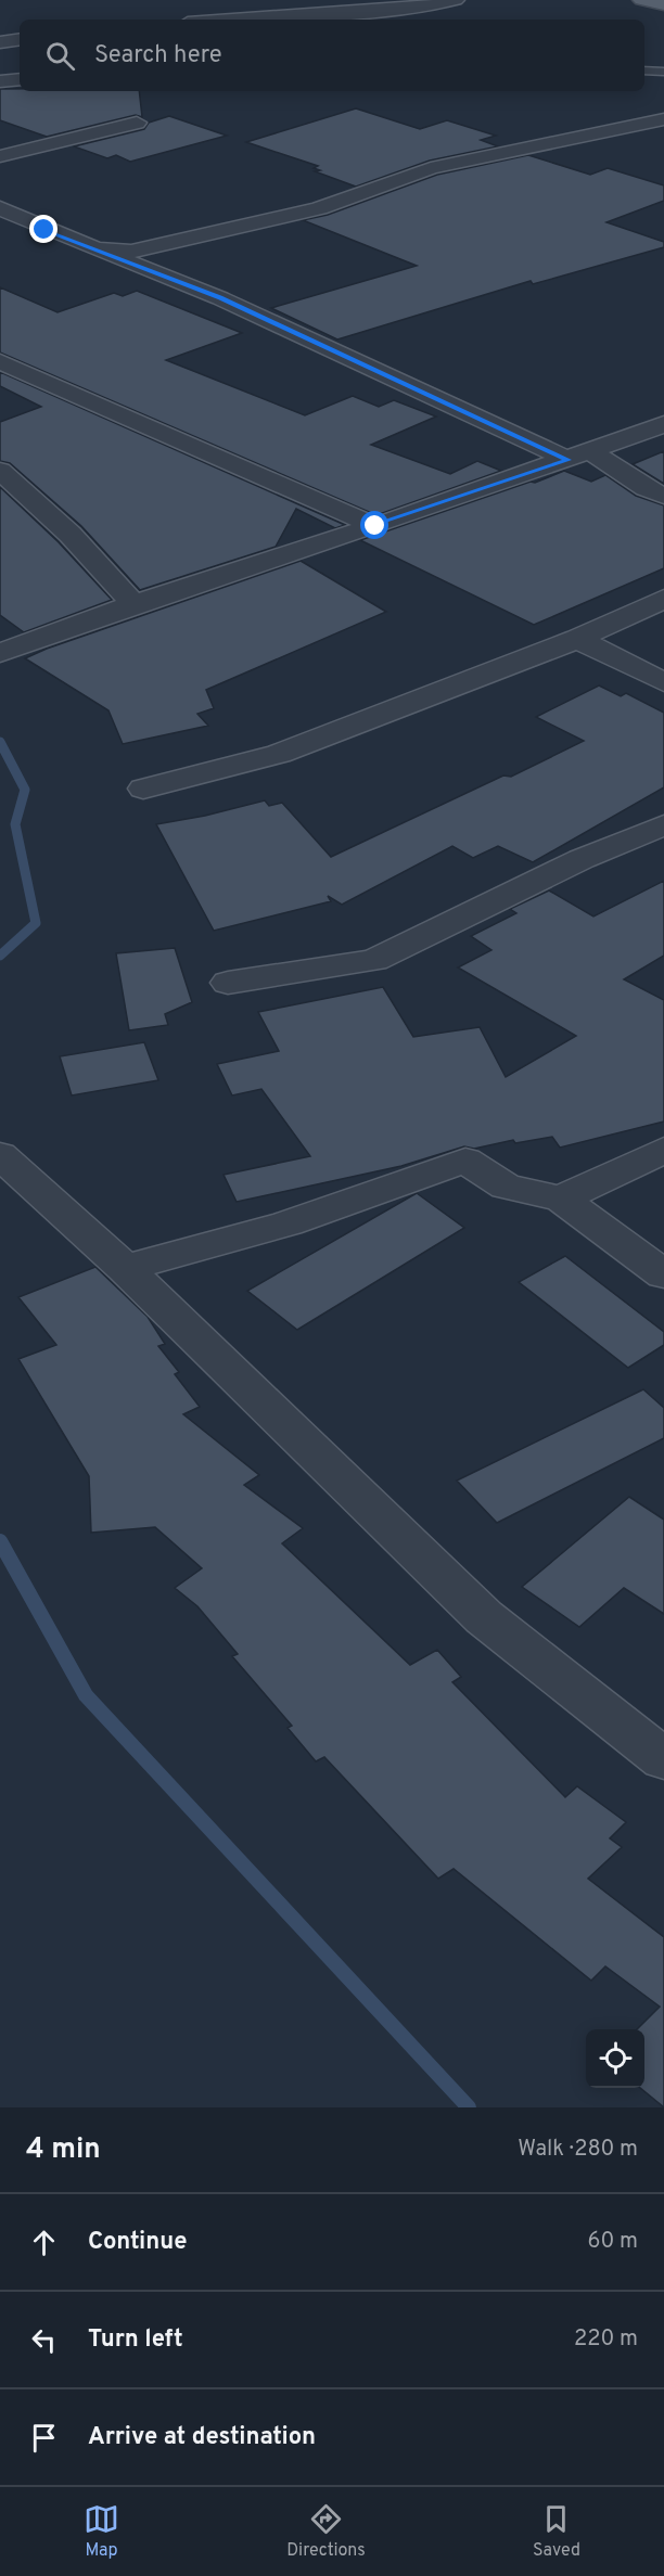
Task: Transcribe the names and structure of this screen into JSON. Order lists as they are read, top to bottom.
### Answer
{
  "page": {
    "search": "Search here",
    "heading": ["4 min", "Walk · 280 m"],
    "list": [
      ["Continue", "60 m"],
      ["Turn left", "220 m"],
      "Arrive at destination"
    ],
    "nav": ["Map", "Directions", "Saved"]
  }
}
